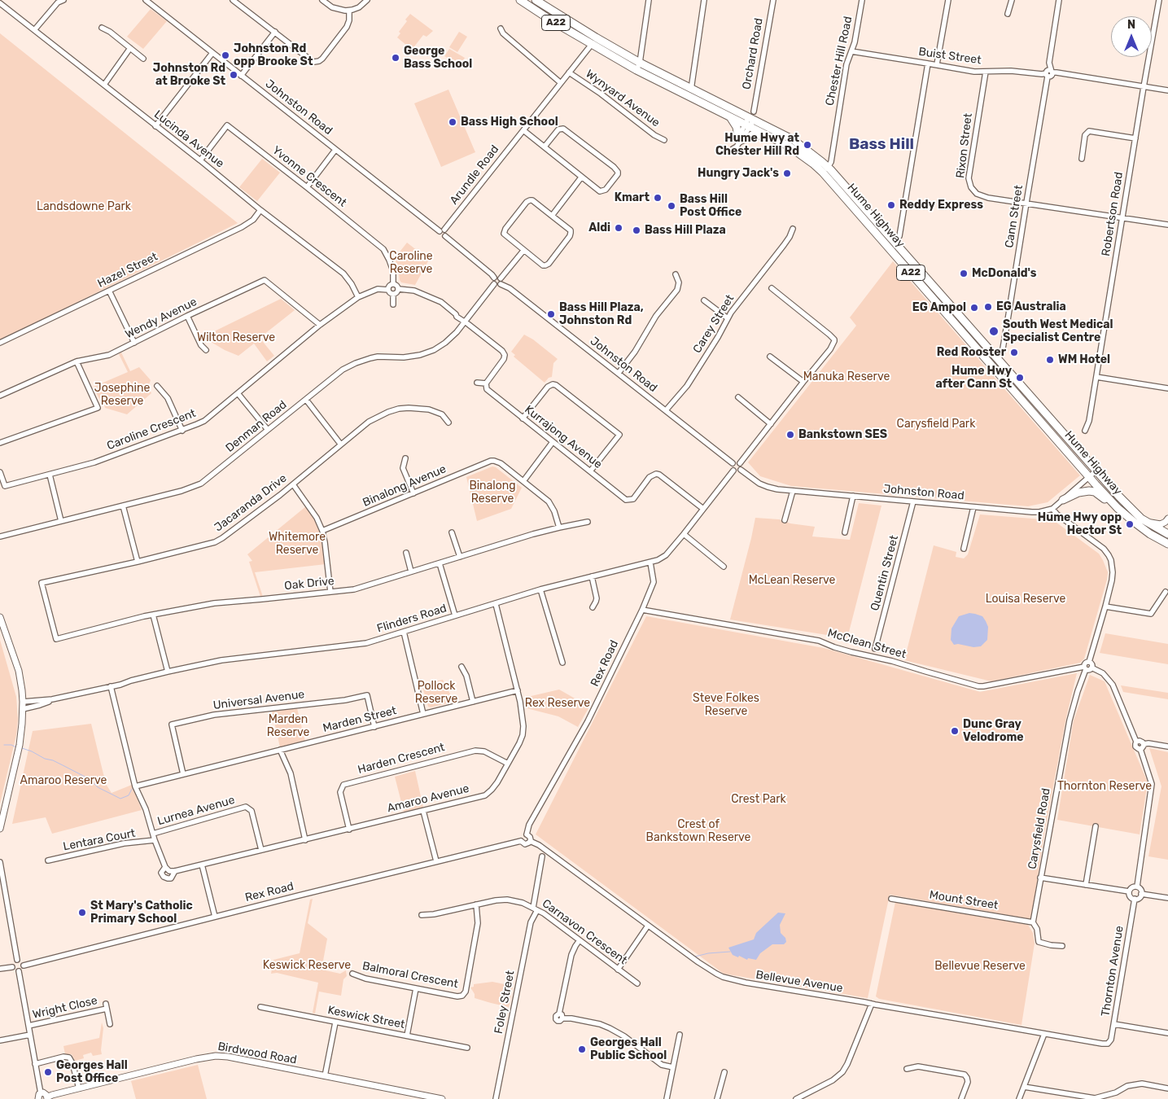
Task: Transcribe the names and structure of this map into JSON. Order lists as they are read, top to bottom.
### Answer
{
  "streets": {
    "highway": ["A22", "Hume Highway"],
    "main road": ["Birdwood Road"],
    "street": [
      "Orchard Road",
      "Buist Street",
      "Chester Hill Road",
      "Wynyard Avenue",
      "Johnston Road",
      "Lucinda Avenue",
      "Rixon Street",
      "Arundle Road",
      "Yvonne Crescent",
      "Robertson Road",
      "Cann Street",
      "Hazel Street",
      "Wendy Avenue",
      "Carey Street",
      "Denman Road",
      "Caroline Crescent",
      "Kurrajong Avenue",
      "Binalong Avenue",
      "Jacaranda Drive",
      "Quentin Street",
      "Oak Drive",
      "Flinders Road",
      "McClean Street",
      "Rex Road",
      "Universal Avenue",
      "Marden Street",
      "Harden Crescent",
      "Amaroo Avenue",
      "Lurnea Avenue",
      "Carysfield Road",
      "Lentara Court",
      "Mount Street",
      "Carnavon Crescent",
      "Thornton Avenue",
      "Balmoral Crescent",
      "Bellevue Avenue",
      "Foley Street",
      "Wright Close",
      "Keswick Street"
    ]
  },
  "crossings": [
    ["Orchard Road", "Hume Highway"],
    ["Buist Street", "Chester Hill Road"],
    ["Buist Street", "Rixon Street"],
    ["Buist Street", "Cann Street"],
    ["Chester Hill Road", "Hume Highway"],
    ["Wynyard Avenue", "Arundle Road"],
    ["Johnston Road", "Arundle Road"],
    ["Johnston Road", "Carey Street"],
    ["Johnston Road", "Denman Road"],
    ["Johnston Road", "Quentin Street"],
    ["Johnston Road", "Flinders Road"],
    ["Lucinda Avenue", "Yvonne Crescent"],
    ["Lucinda Avenue", "Hazel Street"],
    ["Lucinda Avenue", "Caroline Crescent"],
    ["Rixon Street", "Robertson Road"],
    ["Rixon Street", "Cann Street"],
    ["Arundle Road", "Hume Highway"],
    ["Yvonne Crescent", "Caroline Crescent"],
    ["Hume Highway", "Cann Street"],
    ["Wendy Avenue", "Caroline Crescent"],
    ["Binalong Avenue", "Oak Drive"],
    ["Jacaranda Drive", "Oak Drive"],
    ["Flinders Road", "Rex Road"],
    ["Flinders Road", "Amaroo Avenue"],
    ["McClean Street", "Rex Road"],
    ["McClean Street", "Carysfield Road"],
    ["Rex Road", "Bellevue Avenue"],
    ["Universal Avenue", "Marden Street"],
    ["Marden Street", "Amaroo Avenue"],
    ["Harden Crescent", "Amaroo Avenue"],
    ["Amaroo Avenue", "Lurnea Avenue"],
    ["Amaroo Avenue", "Lentara Court"],
    ["Carysfield Road", "Mount Street"],
    ["Carnavon Crescent", "Balmoral Crescent"],
    ["Carnavon Crescent", "Foley Street"],
    ["Thornton Avenue", "Bellevue Avenue"]
  ],
  "districts": ["Bass Hill"],
  "parks": [
    "Landsdowne Park",
    "Caroline Reserve",
    "Wilton Reserve",
    "Manuka Reserve",
    "Josephine Reserve",
    "Carysfield Park",
    "Binalong Reserve",
    "Whitemore Reserve",
    "McLean Reserve",
    "Louisa Reserve",
    "Pollock Reserve",
    "Steve Folkes Reserve",
    "Rex Reserve",
    "Marden Reserve",
    "Amaroo Reserve",
    "Thornton Reserve",
    "Crest Park",
    "Crest of Bankstown Reserve",
    "Keswick Reserve",
    "Bellevue Reserve"
  ],
  "places": [
    "Johnston Rd opp Brooke St",
    "George Bass School",
    "Johnston Rd at Brooke St",
    "Bass High School",
    "Hume Hwy at Chester Hill Rd",
    "Hungry Jack's",
    "Kmart",
    "Reddy Express",
    "Bass Hill Post Office",
    "Aldi",
    "Bass Hill Plaza",
    "McDonald's",
    "EG Australia",
    "EG Ampol",
    "Bass Hill Plaza, Johnston Rd",
    "South West Medical Specialist Centre",
    "Red Rooster",
    "WM Hotel",
    "Hume Hwy after Cann St",
    "Bankstown SES",
    "Hume Hwy opp Hector St",
    "Dunc Gray Velodrome",
    "St Mary's Catholic Primary School",
    "Georges Hall Public School",
    "Georges Hall Post Office"
  ],
  "north": "top"
}
